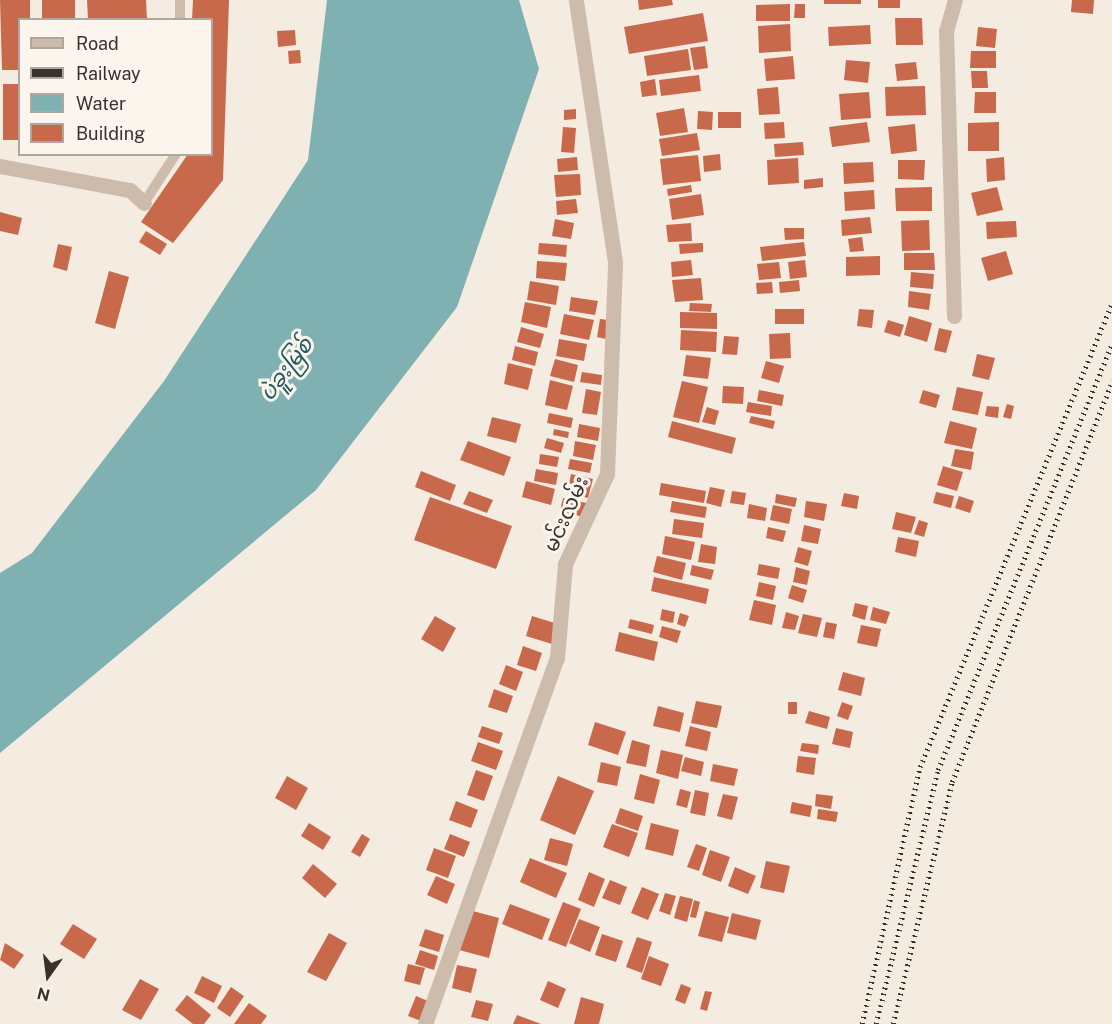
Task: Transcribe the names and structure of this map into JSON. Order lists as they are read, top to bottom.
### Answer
{
  "streets": {
    "street": ["မင်းလမ်း"]
  },
  "water": ["ပဲခူးမြစ်"],
  "legend": [
    "Road",
    "Railway",
    "Water",
    "Building"
  ],
  "north": "bottom"
}
